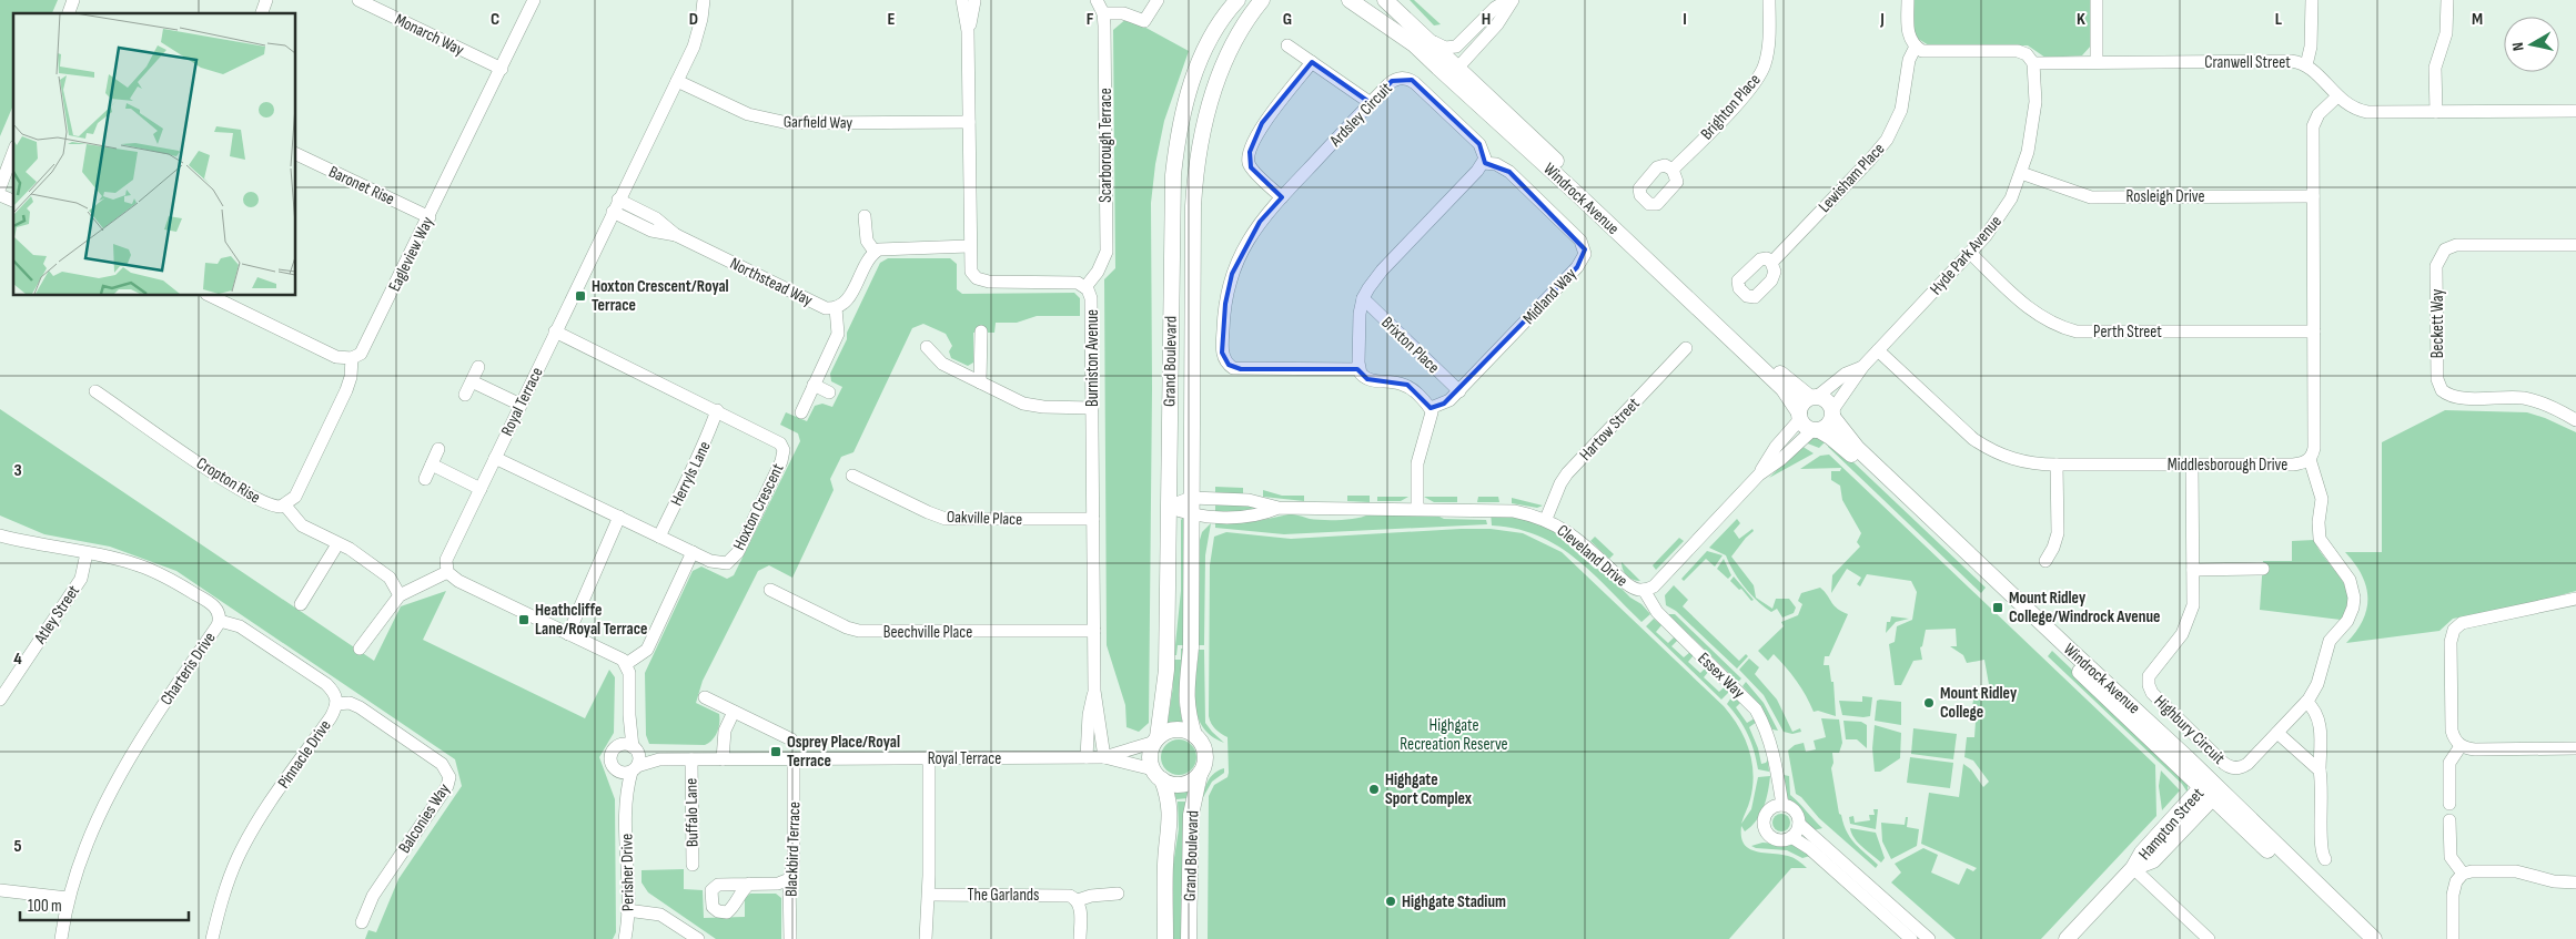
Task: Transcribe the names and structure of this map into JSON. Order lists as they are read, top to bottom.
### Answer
{
  "streets": {
    "street": [
      "Monarch Way",
      "Cranwell Street",
      "Brighton Place",
      "Ardsley Circuit",
      "Garfield Way",
      "Scarborough Terrace",
      "Lewisham Place",
      "Baronet Rise",
      "Rosleigh Drive",
      "Windrock Avenue",
      "Eagleview Way",
      "Hyde Park Avenue",
      "Northstead Way",
      "Midland Way",
      "Beckett Way",
      "Perth Street",
      "Brixton Place",
      "Burniston Avenue",
      "Grand Boulevard",
      "Royal Terrace",
      "Hartow Street",
      "Middlesborough Drive",
      "Herryls Lane",
      "Cropton Rise",
      "Hoxton Crescent",
      "Oakville Place",
      "Cleveland Drive",
      "Atley Street",
      "Beechville Place",
      "Charteris Drive",
      "Essex Way",
      "Highbury Circuit",
      "Pinnacle Drive",
      "Buffalo Lane",
      "Balconies Way",
      "Hampton Street",
      "Blackbird Terrace",
      "Perisher Drive",
      "The Garlands"
    ]
  },
  "crossings": [
    ["Monarch Way", "Eagleview Way"],
    ["Cranwell Street", "Hyde Park Avenue"],
    ["Cranwell Street", "Middlesborough Drive"],
    ["Ardsley Circuit", "Midland Way"],
    ["Garfield Way", "Burniston Avenue"],
    ["Garfield Way", "Royal Terrace"],
    ["Scarborough Terrace", "Burniston Avenue"],
    ["Baronet Rise", "Eagleview Way"],
    ["Rosleigh Drive", "Hyde Park Avenue"],
    ["Rosleigh Drive", "Middlesborough Drive"],
    ["Windrock Avenue", "Hyde Park Avenue"],
    ["Windrock Avenue", "Cleveland Drive"],
    ["Windrock Avenue", "Hampton Street"],
    ["Hyde Park Avenue", "Perth Street"],
    ["Hyde Park Avenue", "Middlesborough Drive"],
    ["Hyde Park Avenue", "Cleveland Drive"],
    ["Northstead Way", "Royal Terrace"],
    ["Midland Way", "Brixton Place"],
    ["Perth Street", "Middlesborough Drive"],
    ["Burniston Avenue", "Royal Terrace"],
    ["Burniston Avenue", "Oakville Place"],
    ["Burniston Avenue", "Beechville Place"],
    ["Grand Boulevard", "Royal Terrace"],
    ["Grand Boulevard", "Cleveland Drive"],
    ["Royal Terrace", "Hoxton Crescent"],
    ["Royal Terrace", "Buffalo Lane"],
    ["Royal Terrace", "Blackbird Terrace"],
    ["Royal Terrace", "Perisher Drive"],
    ["Hartow Street", "Cleveland Drive"],
    ["Middlesborough Drive", "Highbury Circuit"],
    ["Herryls Lane", "Hoxton Crescent"],
    ["Cleveland Drive", "Essex Way"],
    ["Atley Street", "Charteris Drive"],
    ["Charteris Drive", "Pinnacle Drive"],
    ["Pinnacle Drive", "Balconies Way"]
  ],
  "parks": ["Highgate Recreation Reserve"],
  "places": {
    "transit": [
      "Hoxton Crescent/Royal Terrace",
      "Mount Ridley College/Windrock Avenue",
      "Heathcliffe Lane/Royal Terrace",
      "Osprey Place/Royal Terrace"
    ],
    "other": ["Mount Ridley College", "Highgate Sport Complex", "Highgate Stadium"]
  },
  "scale_bar": "100 m",
  "north": "left",
  "grid": {
    "columns": [
      "C",
      "D",
      "E",
      "F",
      "G",
      "H",
      "I",
      "J",
      "K",
      "L",
      "M"
    ],
    "rows": ["3", "4", "5"]
  }
}
